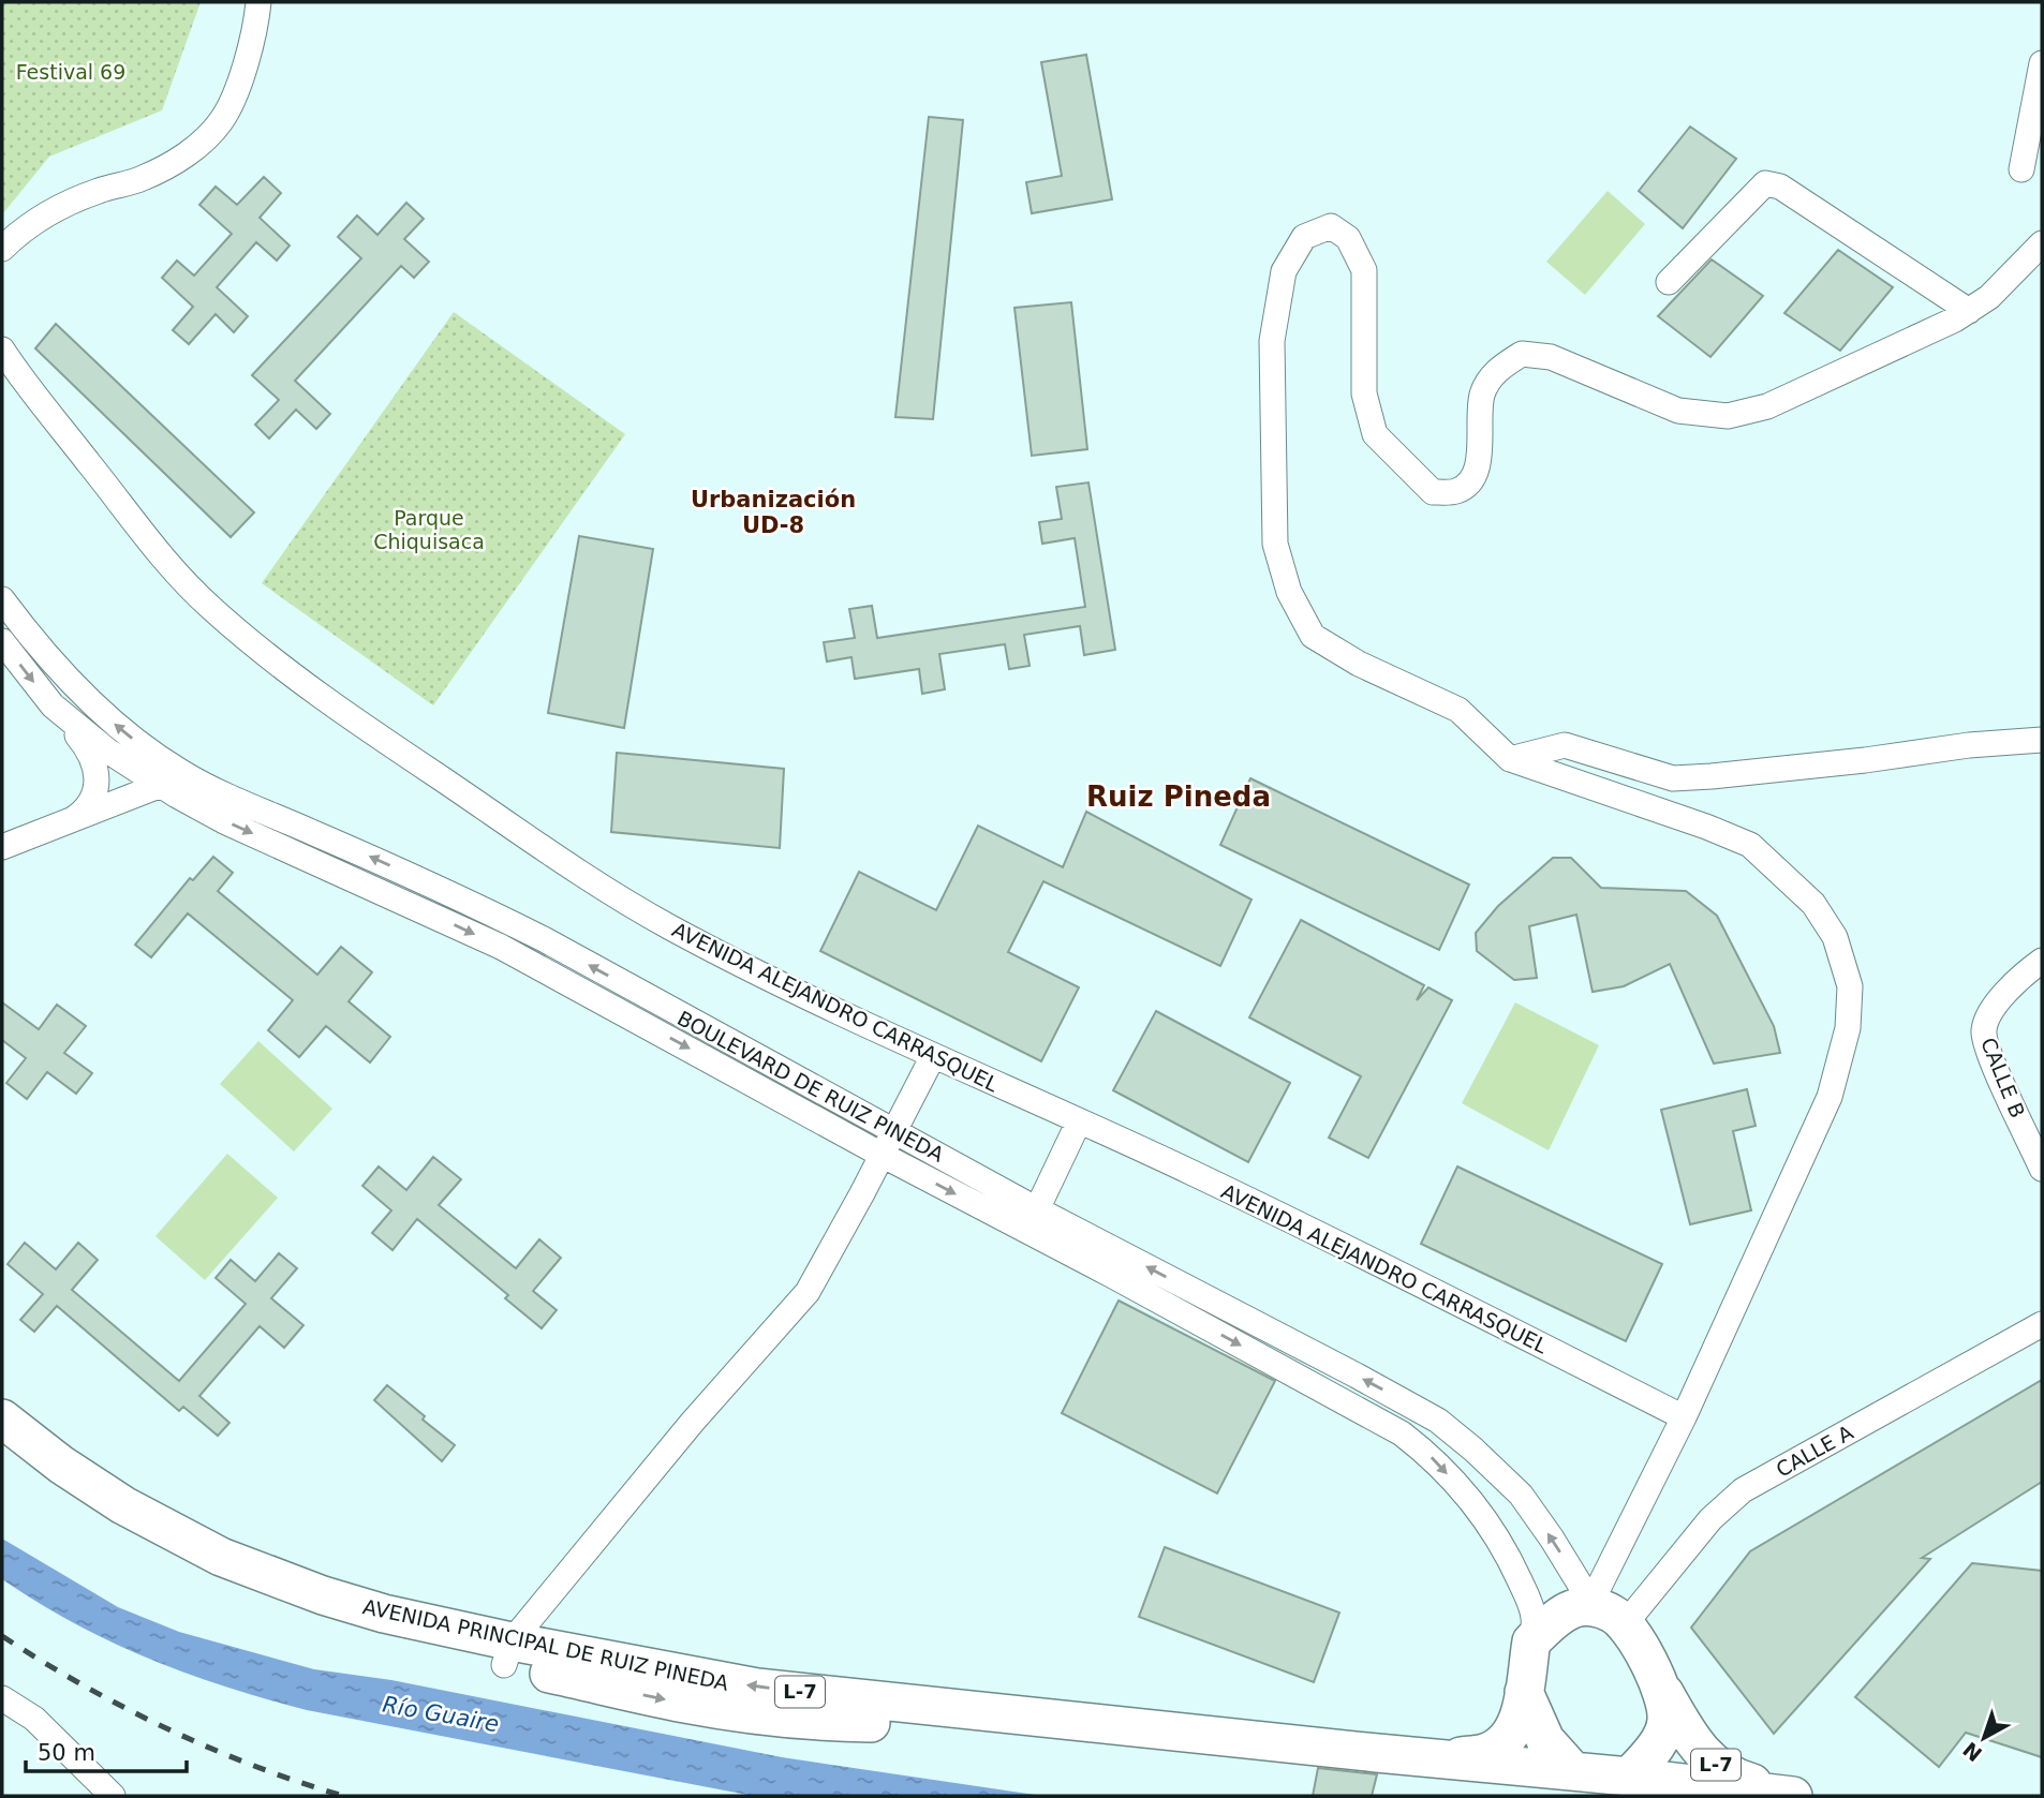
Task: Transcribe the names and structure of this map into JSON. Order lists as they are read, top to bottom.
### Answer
{
  "streets": {
    "main road": ["AVENIDA PRINCIPAL DE RUIZ PINEDA", "L-7"],
    "street": [
      "AVENIDA ALEJANDRO CARRASQUEL",
      "CALLE B",
      "BOULEVARD DE RUIZ PINEDA",
      "CALLE A"
    ]
  },
  "crossings": [
    ["BOULEVARD DE RUIZ PINEDA", "CALLE A"],
    ["BOULEVARD DE RUIZ PINEDA", "AVENIDA PRINCIPAL DE RUIZ PINEDA"],
    ["BOULEVARD DE RUIZ PINEDA", "L-7"],
    ["CALLE A", "AVENIDA PRINCIPAL DE RUIZ PINEDA"],
    ["CALLE A", "L-7"],
    ["AVENIDA PRINCIPAL DE RUIZ PINEDA", "L-7"]
  ],
  "districts": ["Urbanización UD-8", "Ruiz Pineda"],
  "water": ["Río Guaire"],
  "parks": ["Festival 69", "Parque Chiquisaca"],
  "scale_bar": "50 m",
  "north": "bottom left"
}
